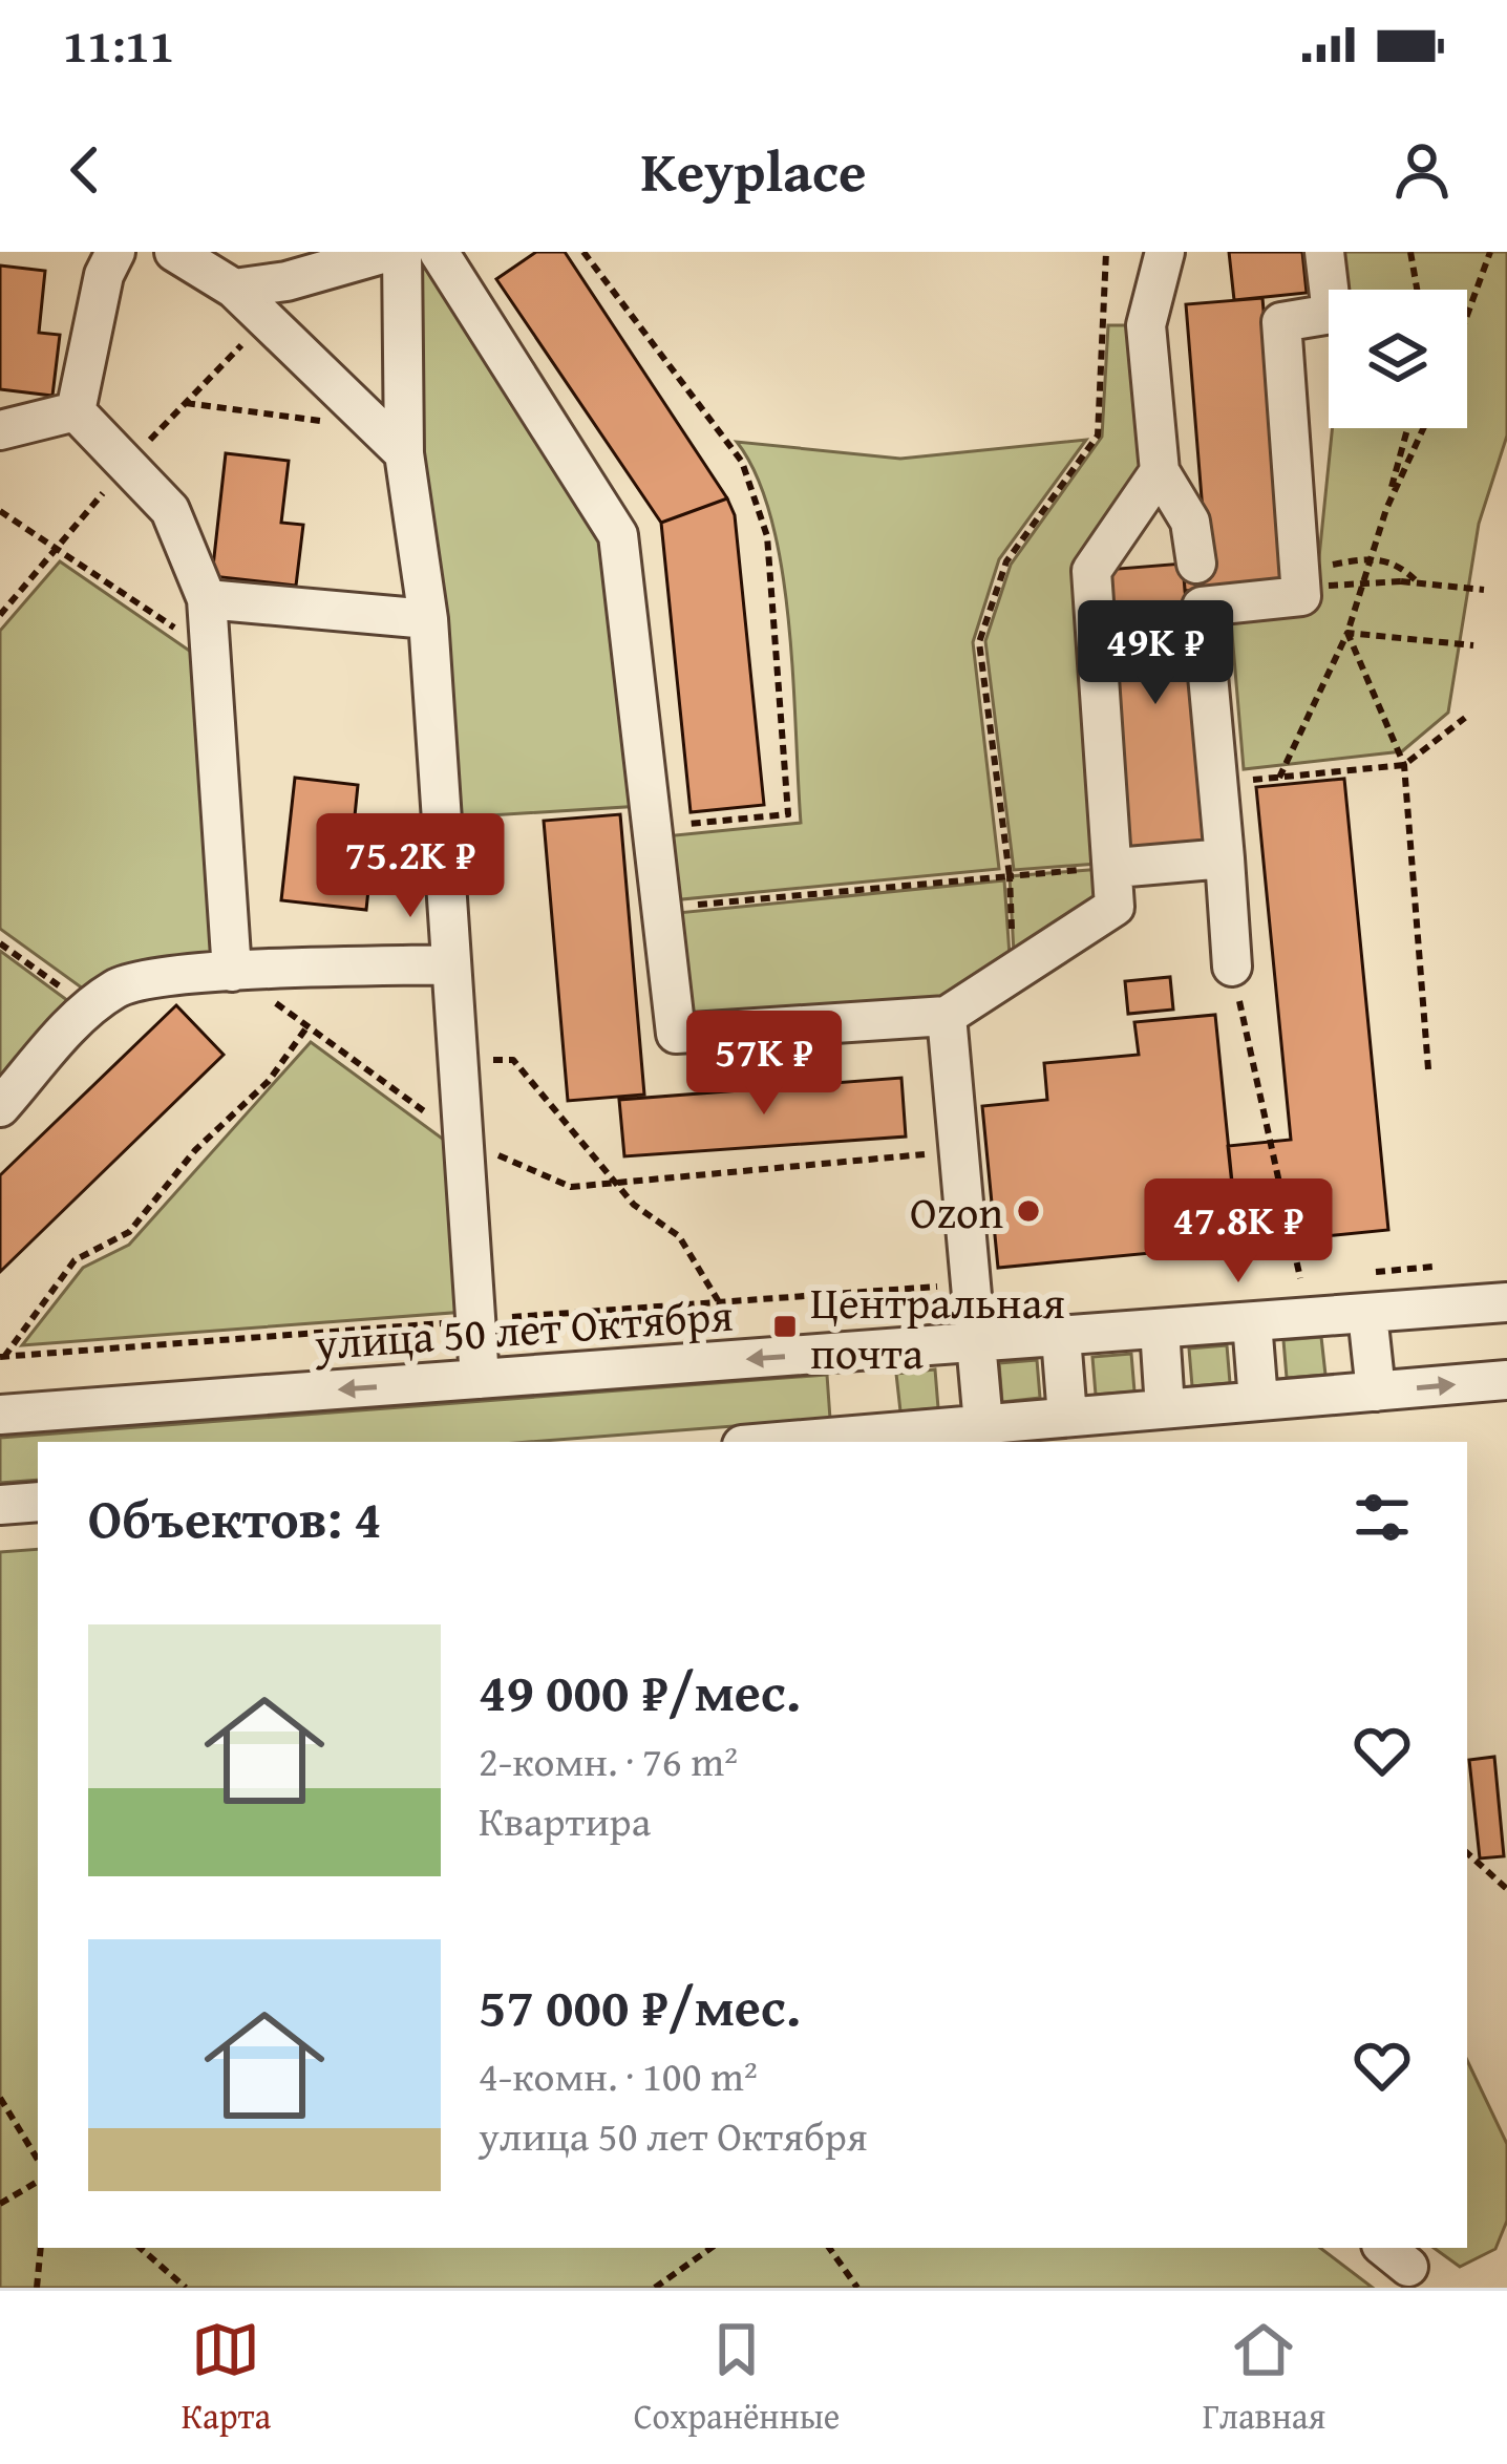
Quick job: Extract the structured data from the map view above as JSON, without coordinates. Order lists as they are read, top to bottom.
{
  "streets": {
    "street": ["улица 50 лет Октября"]
  },
  "one_way": ["улица 50 лет Октября"],
  "places": {
    "other": ["Ozon"],
    "transit": ["Центральная почта"]
  },
  "page": {
    "status": "11:11",
    "header": "Keyplace",
    "price": [
      "49K ₽",
      "75.2K ₽",
      "57K ₽",
      "47.8K ₽"
    ],
    "heading": "Объектов: 4",
    "list": [
      {
        "name": "49 000 ₽/мес.",
        "note": "2-комн. · 76 m² · Квартира"
      },
      {
        "name": "57 000 ₽/мес.",
        "note": "4-комн. · 100 m² · улица 50 лет Октября"
      }
    ],
    "tabs": ["Карта", "Сохранённые", "Главная"]
  }
}
